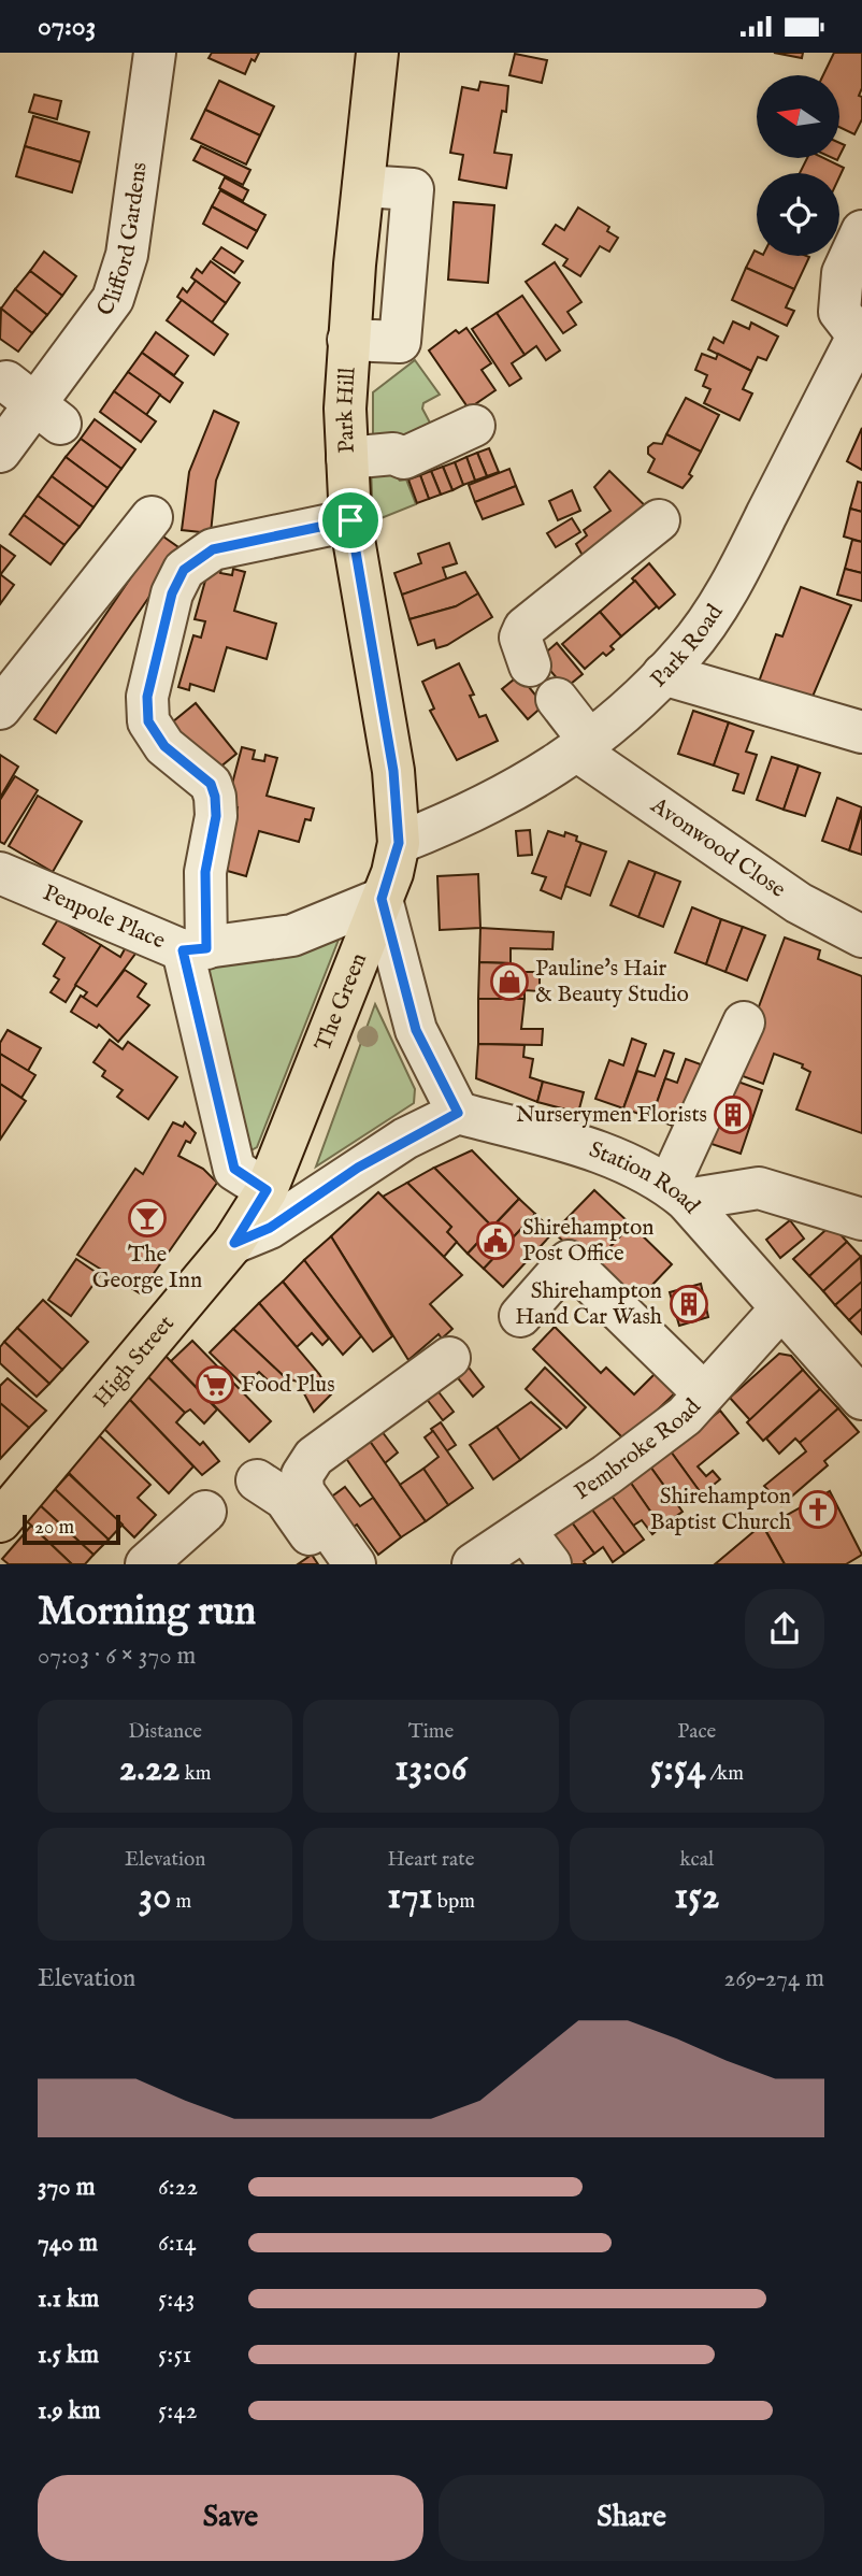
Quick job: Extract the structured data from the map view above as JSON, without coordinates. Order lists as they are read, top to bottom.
{
  "streets": {
    "main road": ["Park Hill", "The Green", "High Street"],
    "street": [
      "Clifford Gardens",
      "Park Road",
      "Avonwood Close",
      "Penpole Place",
      "Station Road",
      "Pembroke Road"
    ]
  },
  "crossings": [
    ["Park Hill", "Park Road"],
    ["Park Hill", "The Green"],
    ["Park Road", "Avonwood Close"],
    ["The Green", "Station Road"],
    ["The Green", "High Street"],
    ["Station Road", "High Street"],
    ["Station Road", "Pembroke Road"]
  ],
  "places": {
    "shop": ["Pauline's Hair & Beauty Studio"],
    "building": ["Nurserymen Florists", "Shirehampton Hand Car Wash"],
    "bar": ["The George Inn"],
    "public building": ["Shirehampton Post Office"],
    "supermarket": ["Food Plus"],
    "church": ["Shirehampton Baptist Church"]
  },
  "scale_bar": "20 m",
  "north": "left",
  "page": {
    "status": "07:03",
    "scale": "20 m",
    "heading": ["Morning run", "07:03 · 6 × 370 m"],
    "stats": [
      ["Distance", "2.22 km"],
      ["Time", "13:06"],
      ["Pace", "5:54 /km"],
      ["Elevation", "30 m"],
      ["Heart rate", "171 bpm"],
      ["kcal", "152"]
    ],
    "chart": ["Elevation", "269–274 m"],
    "list": [
      {
        "name": "370 m",
        "note": "6:22"
      },
      {
        "name": "740 m",
        "note": "6:14"
      },
      {
        "name": "1.1 km",
        "note": "5:43"
      },
      {
        "name": "1.5 km",
        "note": "5:51"
      },
      {
        "name": "1.9 km",
        "note": "5:42"
      }
    ],
    "buttons": ["Save", "Share"]
  }
}
